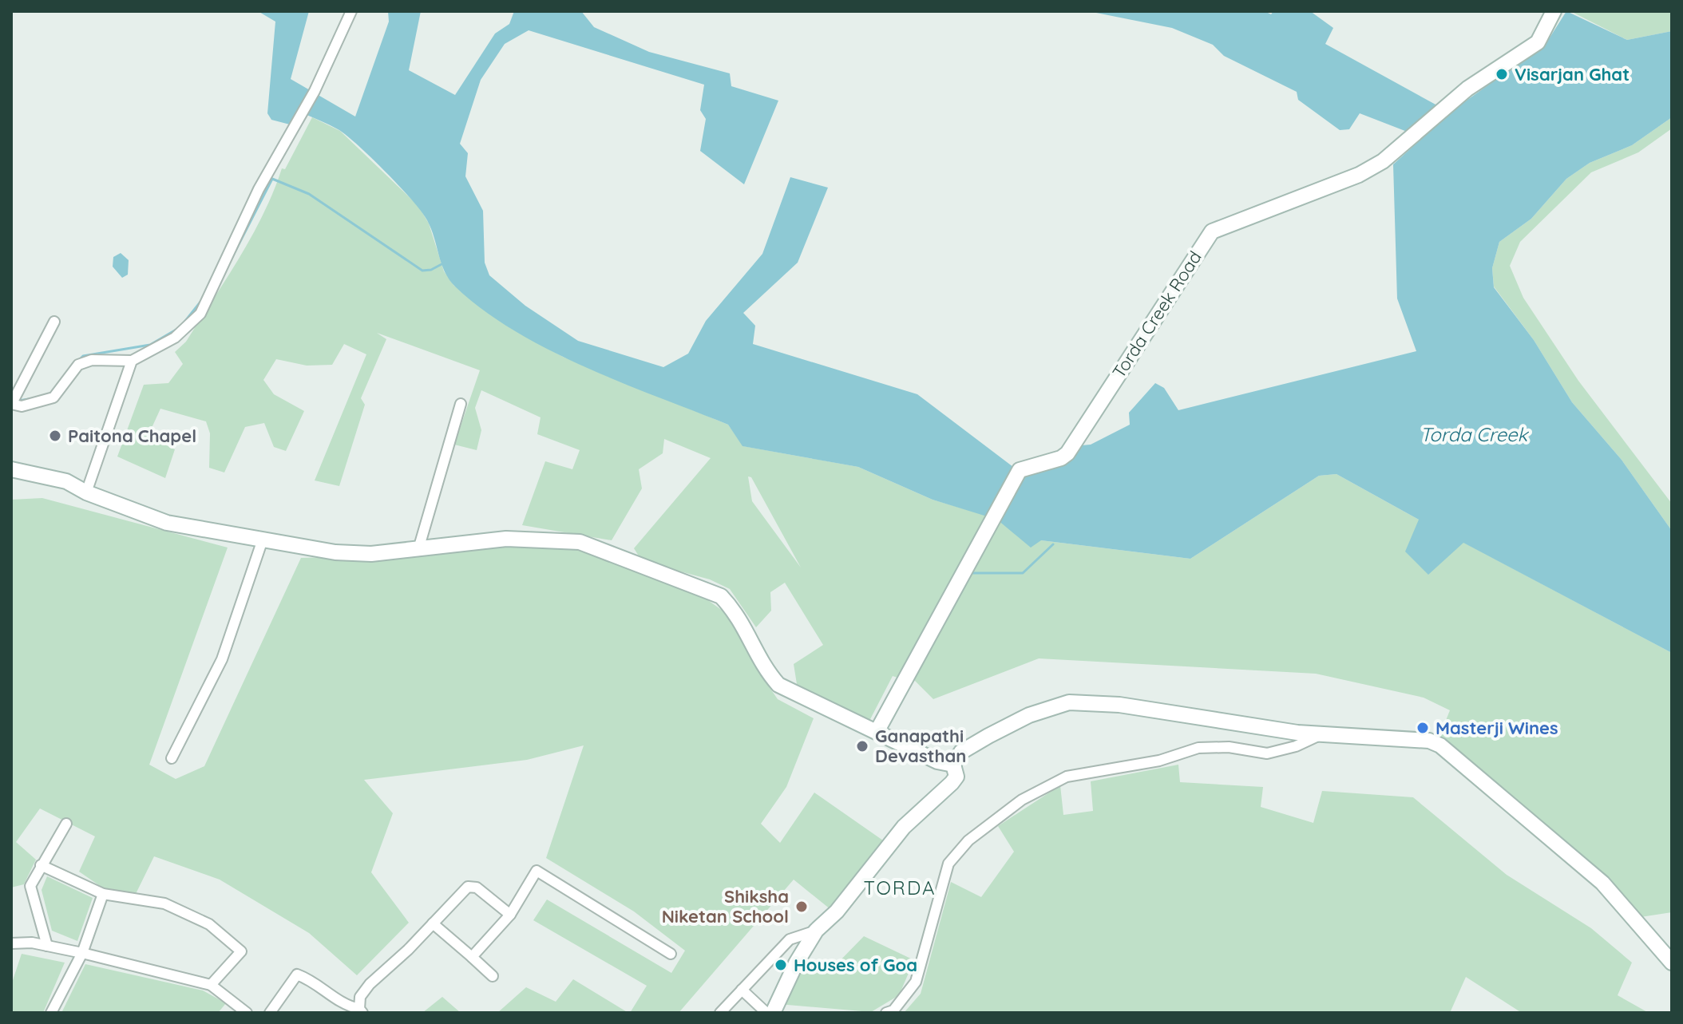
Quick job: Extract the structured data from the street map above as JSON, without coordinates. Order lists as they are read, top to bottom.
{
  "streets": {
    "street": ["Torda Creek Road"]
  },
  "districts": ["TORDA"],
  "water": ["Torda Creek"],
  "places": [
    "Visarjan Ghat",
    "Paitona Chapel",
    "Masterji Wines",
    "Ganapathi Devasthan",
    "Shiksha Niketan School",
    "Houses of Goa"
  ]
}
